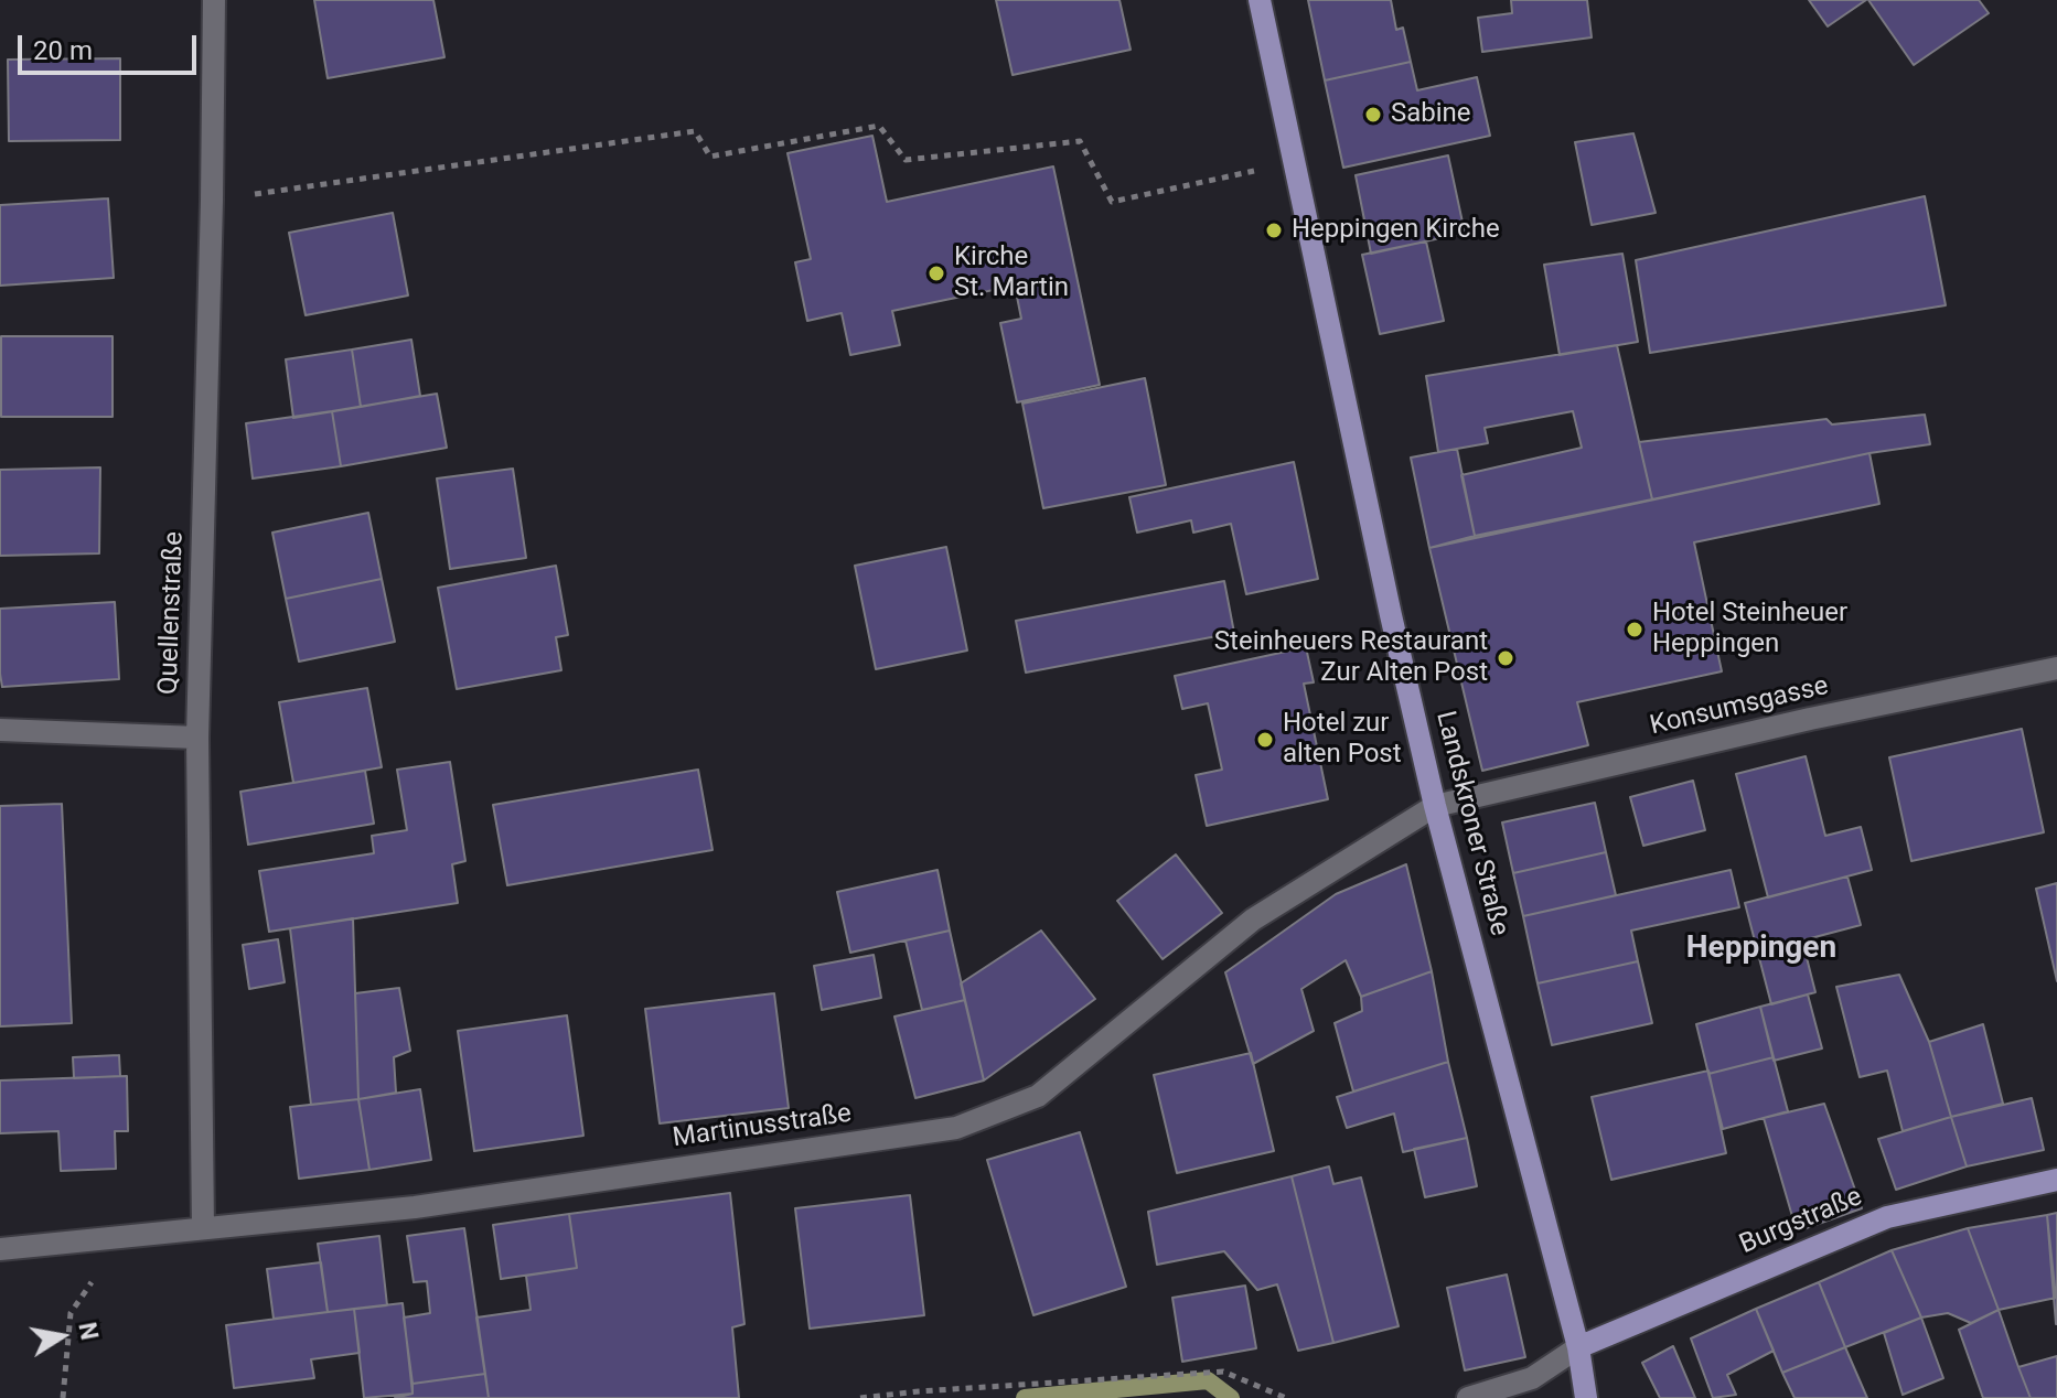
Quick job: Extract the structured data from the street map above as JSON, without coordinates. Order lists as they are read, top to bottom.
{
  "streets": {
    "main road": ["Landskroner Straße", "Burgstraße"],
    "street": ["Quellenstraße", "Konsumsgasse", "Martinusstraße"]
  },
  "crossings": [
    ["Quellenstraße", "Martinusstraße"],
    ["Konsumsgasse", "Landskroner Straße"],
    ["Konsumsgasse", "Martinusstraße"],
    ["Landskroner Straße", "Martinusstraße"],
    ["Landskroner Straße", "Burgstraße"]
  ],
  "districts": ["Heppingen"],
  "places": [
    "Sabine",
    "Heppingen Kirche",
    "Kirche St. Martin",
    "Hotel Steinheuer Heppingen",
    "Steinheuers Restaurant Zur Alten Post",
    "Hotel zur alten Post"
  ],
  "scale_bar": "20 m",
  "north": "right"
}
